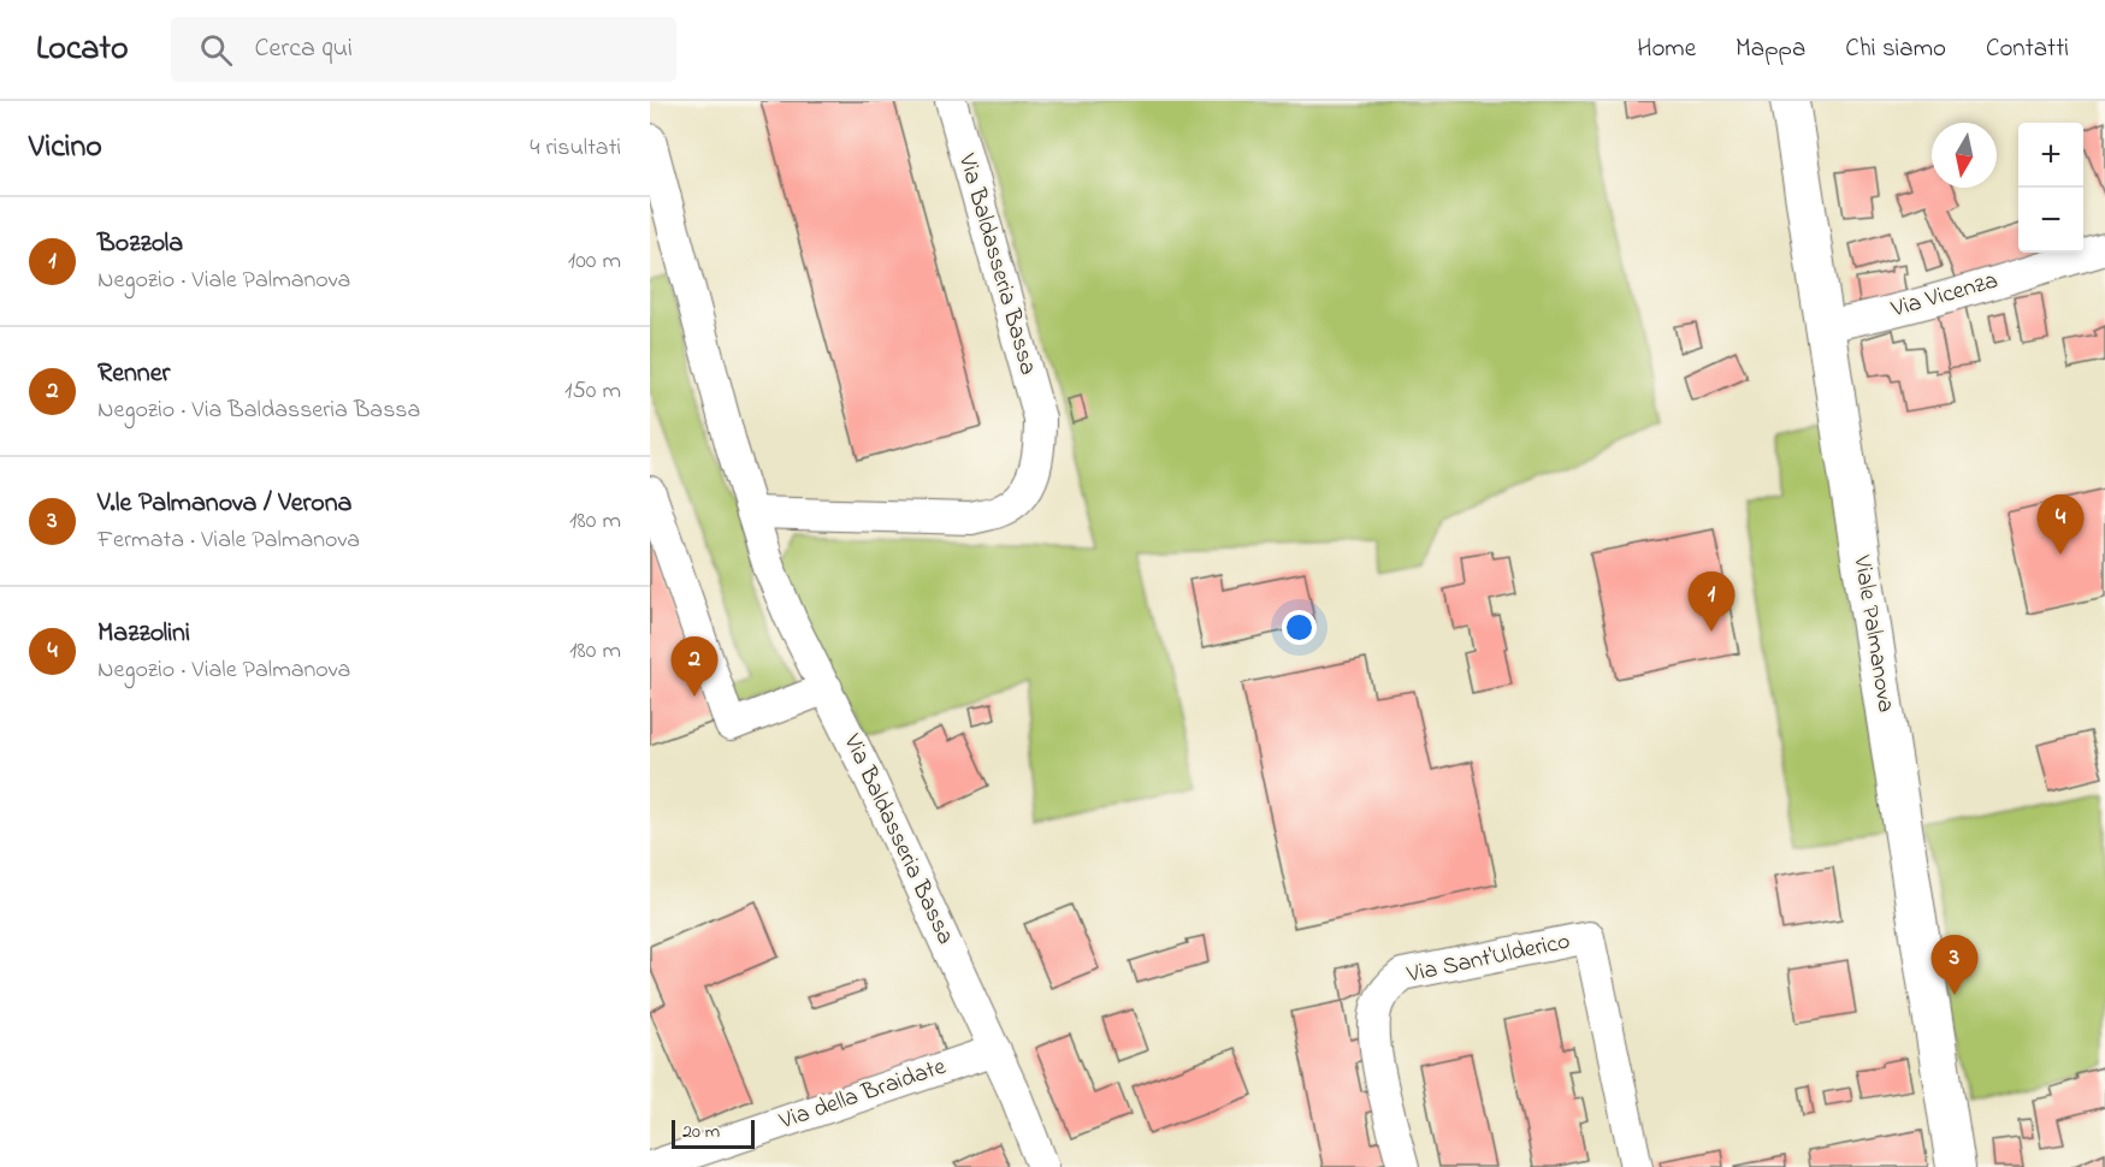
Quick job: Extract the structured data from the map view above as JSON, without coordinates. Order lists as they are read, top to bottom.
{
  "streets": {
    "main road": ["Viale Palmanova"],
    "street": [
      "Via Baldasseria Bassa",
      "Via Vicenza",
      "Via Sant'Ulderico",
      "Via della Braidate"
    ]
  },
  "crossings": [
    ["Via Baldasseria Bassa", "Via della Braidate"],
    ["Via Vicenza", "Viale Palmanova"]
  ],
  "scale_bar": "20 m",
  "north": "bottom",
  "page": {
    "header": "Locato",
    "search": "Cerca qui",
    "nav": [
      "Home",
      "Mappa",
      "Chi siamo",
      "Contatti"
    ],
    "heading": ["Vicino", "4 risultati"],
    "map_buttons": ["+", "−"],
    "list": [
      {
        "mark": "1",
        "name": "Bozzola",
        "note": "Negozio · Viale Palmanova",
        "value": "100 m"
      },
      {
        "mark": "2",
        "name": "Renner",
        "note": "Negozio · Via Baldasseria Bassa",
        "value": "150 m"
      },
      {
        "mark": "3",
        "name": "V.le Palmanova / Verona",
        "note": "Fermata · Viale Palmanova",
        "value": "180 m"
      },
      {
        "mark": "4",
        "name": "Mazzolini",
        "note": "Negozio · Viale Palmanova",
        "value": "180 m"
      }
    ],
    "pins": [
      "4",
      "1",
      "2",
      "3"
    ],
    "scale": "20 m"
  }
}
